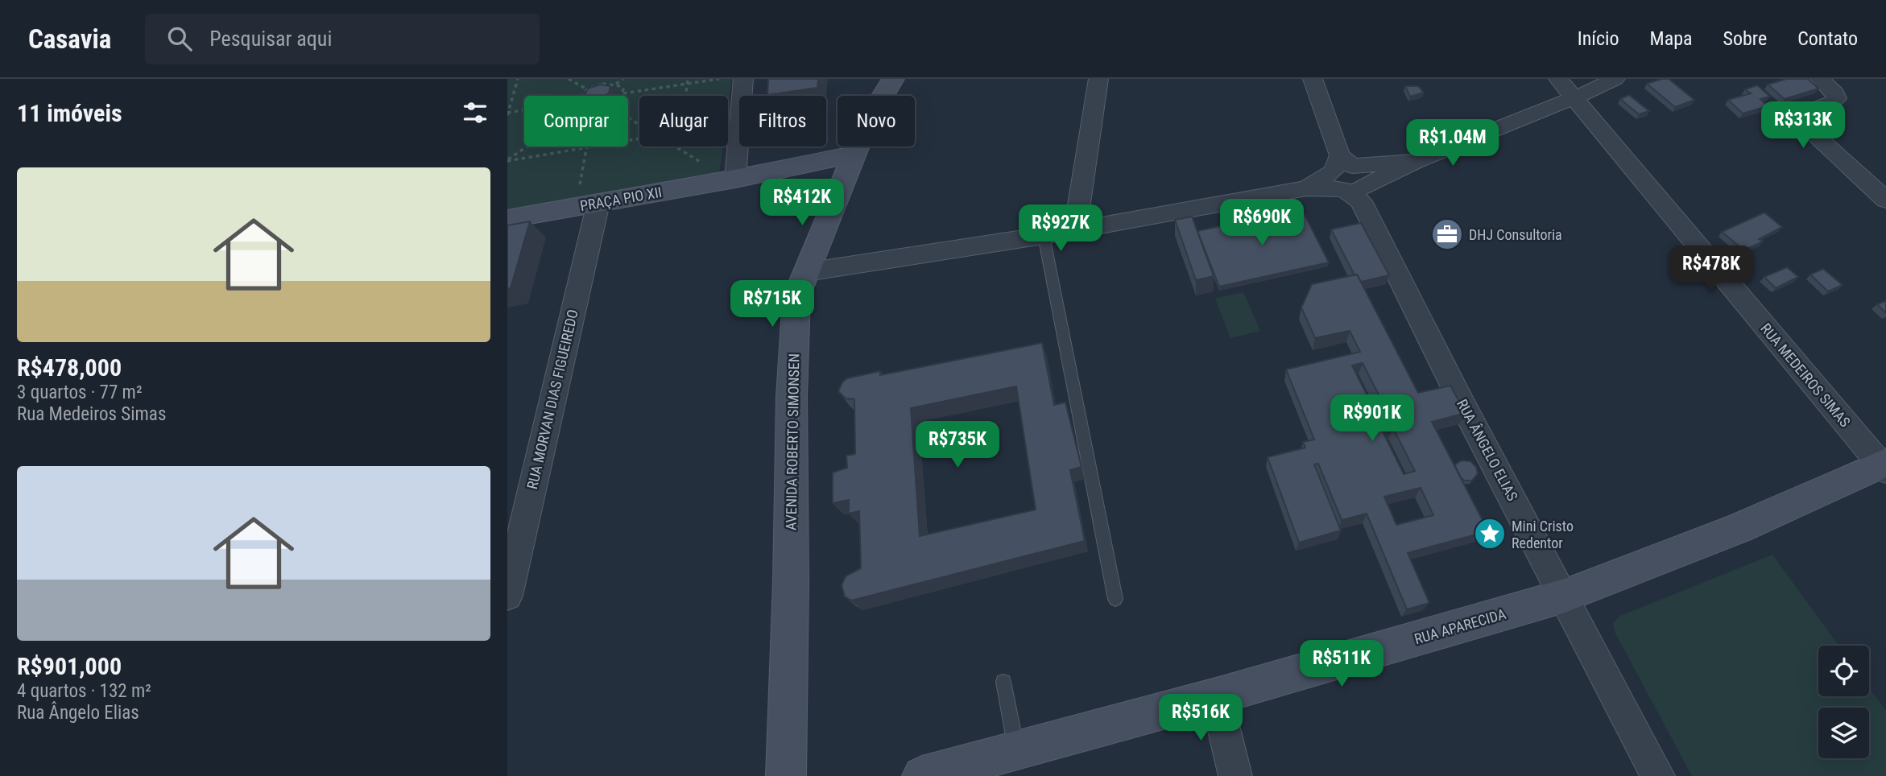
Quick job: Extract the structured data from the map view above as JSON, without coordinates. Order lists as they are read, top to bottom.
{
  "streets": {
    "street": [
      "PRAÇA PIO XII",
      "RUA MEDEIROS SIMAS",
      "RUA MORVAN DIAS FIGUEIREDO",
      "AVENIDA ROBERTO SIMONSEN",
      "RUA ÂNGELO ELIAS",
      "RUA APARECIDA"
    ]
  },
  "crossings": [
    ["PRAÇA PIO XII", "RUA MORVAN DIAS FIGUEIREDO"],
    ["PRAÇA PIO XII", "AVENIDA ROBERTO SIMONSEN"],
    ["RUA MEDEIROS SIMAS", "RUA APARECIDA"],
    ["RUA ÂNGELO ELIAS", "RUA APARECIDA"]
  ],
  "places": {
    "office": ["DHJ Consultoria"],
    "place": ["Mini Cristo Redentor"]
  },
  "page": {
    "header": "Casavia",
    "search": "Pesquisar aqui",
    "nav": [
      "Início",
      "Mapa",
      "Sobre",
      "Contato"
    ],
    "heading": "11 imóveis",
    "chip": [
      "Comprar",
      "Alugar",
      "Filtros",
      "Novo"
    ],
    "price": [
      "R$313K",
      "R$1.04M",
      "R$412K",
      "R$690K",
      "R$927K",
      "R$478K",
      "R$715K",
      "R$901K",
      "R$735K",
      "R$511K",
      "R$516K"
    ],
    "list": [
      {
        "name": "R$478,000",
        "note": "3 quartos · 77 m² · Rua Medeiros Simas"
      },
      {
        "name": "R$901,000",
        "note": "4 quartos · 132 m² · Rua Ângelo Elias"
      }
    ]
  }
}
